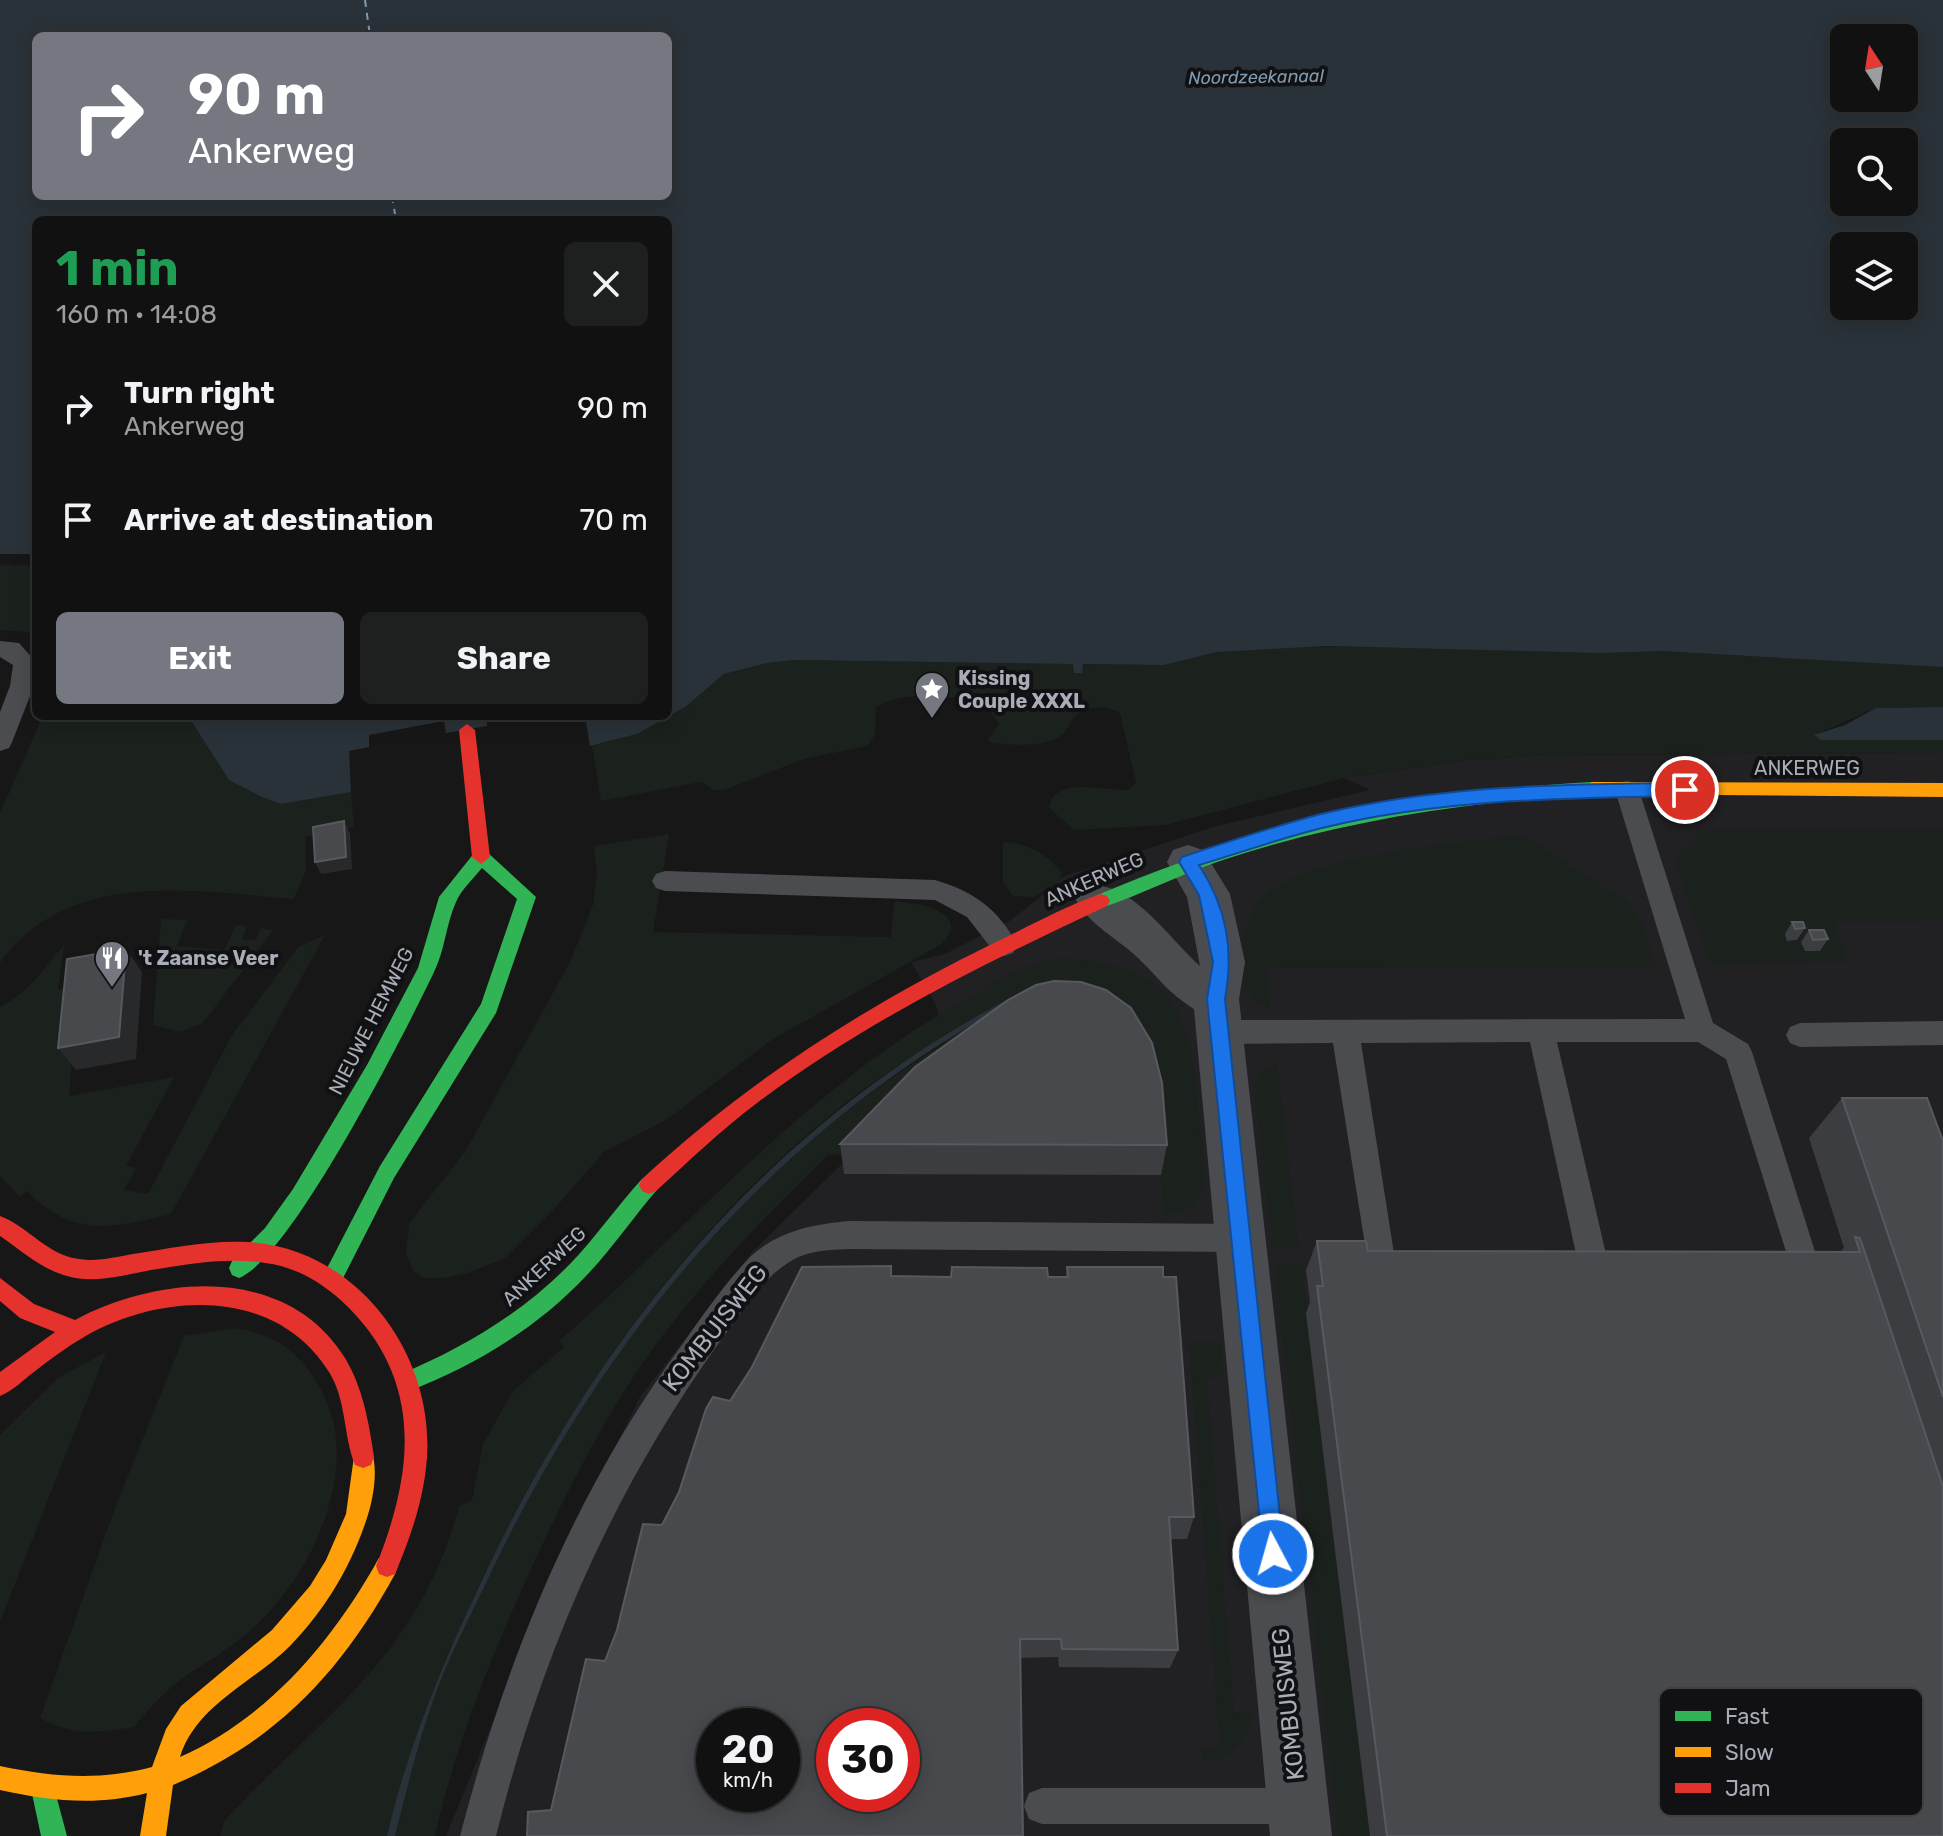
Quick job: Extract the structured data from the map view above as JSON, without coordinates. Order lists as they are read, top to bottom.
{
  "streets": {
    "main road": ["ANKERWEG", "NIEUWE HEMWEG"],
    "street": ["KOMBUISWEG"]
  },
  "crossings": [
    ["ANKERWEG", "KOMBUISWEG"]
  ],
  "water": ["Noordzeekanaal"],
  "places": {
    "place": ["Kissing Couple XXXL"],
    "restaurant": ["'t Zaanse Veer"]
  },
  "legend": ["Fast", "Slow", "Jam"],
  "north": "top",
  "page": {
    "turn": ["90 m", "Ankerweg"],
    "heading": ["1 min", "160 m · 14:08"],
    "list": [
      {
        "name": "Turn right",
        "note": "Ankerweg",
        "value": "90 m"
      },
      {
        "name": "Arrive at destination",
        "value": "70 m"
      }
    ],
    "buttons": ["Exit", "Share"],
    "speed": "20 km/h",
    "limit": "30"
  }
}
